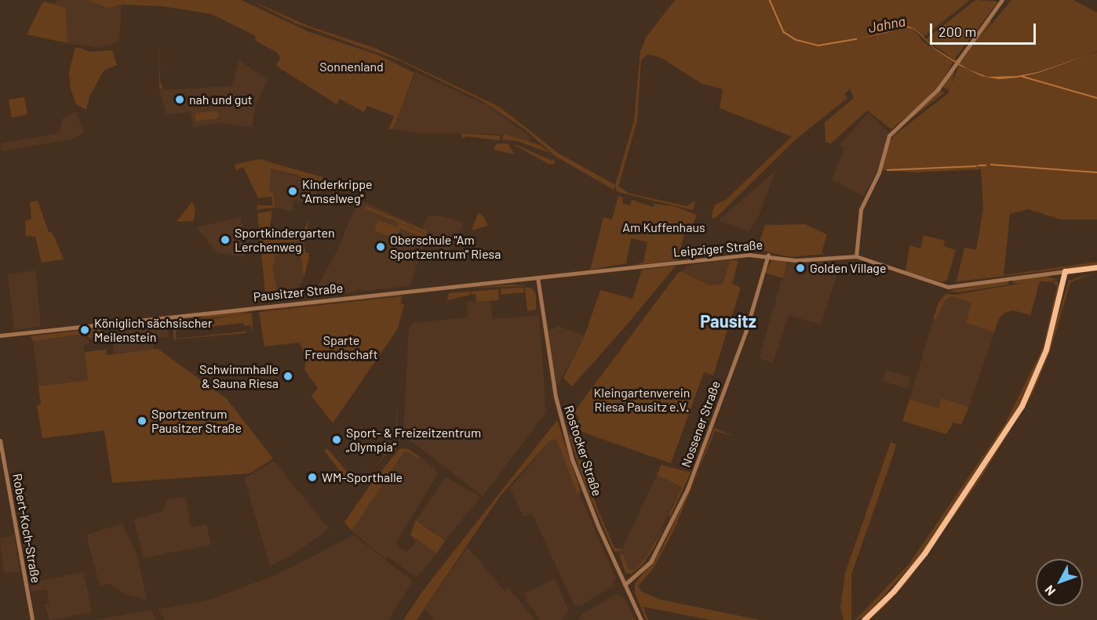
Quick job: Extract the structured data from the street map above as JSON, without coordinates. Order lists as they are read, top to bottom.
{
  "streets": {
    "street": [
      "Leipziger Straße",
      "Pausitzer Straße",
      "Nossener Straße",
      "Rostocker Straße",
      "Robert-Koch-Straße"
    ]
  },
  "crossings": [
    ["Leipziger Straße", "Pausitzer Straße"],
    ["Leipziger Straße", "Nossener Straße"],
    ["Pausitzer Straße", "Rostocker Straße"],
    ["Nossener Straße", "Rostocker Straße"]
  ],
  "districts": ["Pausitz"],
  "water": ["Jahna"],
  "parks": [
    "Sonnenland",
    "Am Kuffenhaus",
    "Sparte Freundschaft",
    "Kleingartenverein Riesa Pausitz e.V."
  ],
  "places": [
    "nah und gut",
    "Kinderkrippe \"Amselweg\"",
    "Sportkindergarten Lerchenweg",
    "Oberschule \"Am Sportzentrum\" Riesa",
    "Golden Village",
    "Königlich sächsischer Meilenstein",
    "Schwimmhalle & Sauna Riesa",
    "Sportzentrum Pausitzer Straße",
    "Sport- & Freizeitzentrum „Olympia“",
    "WM-Sporthalle"
  ],
  "scale_bar": "200 m",
  "north": "bottom left"
}
